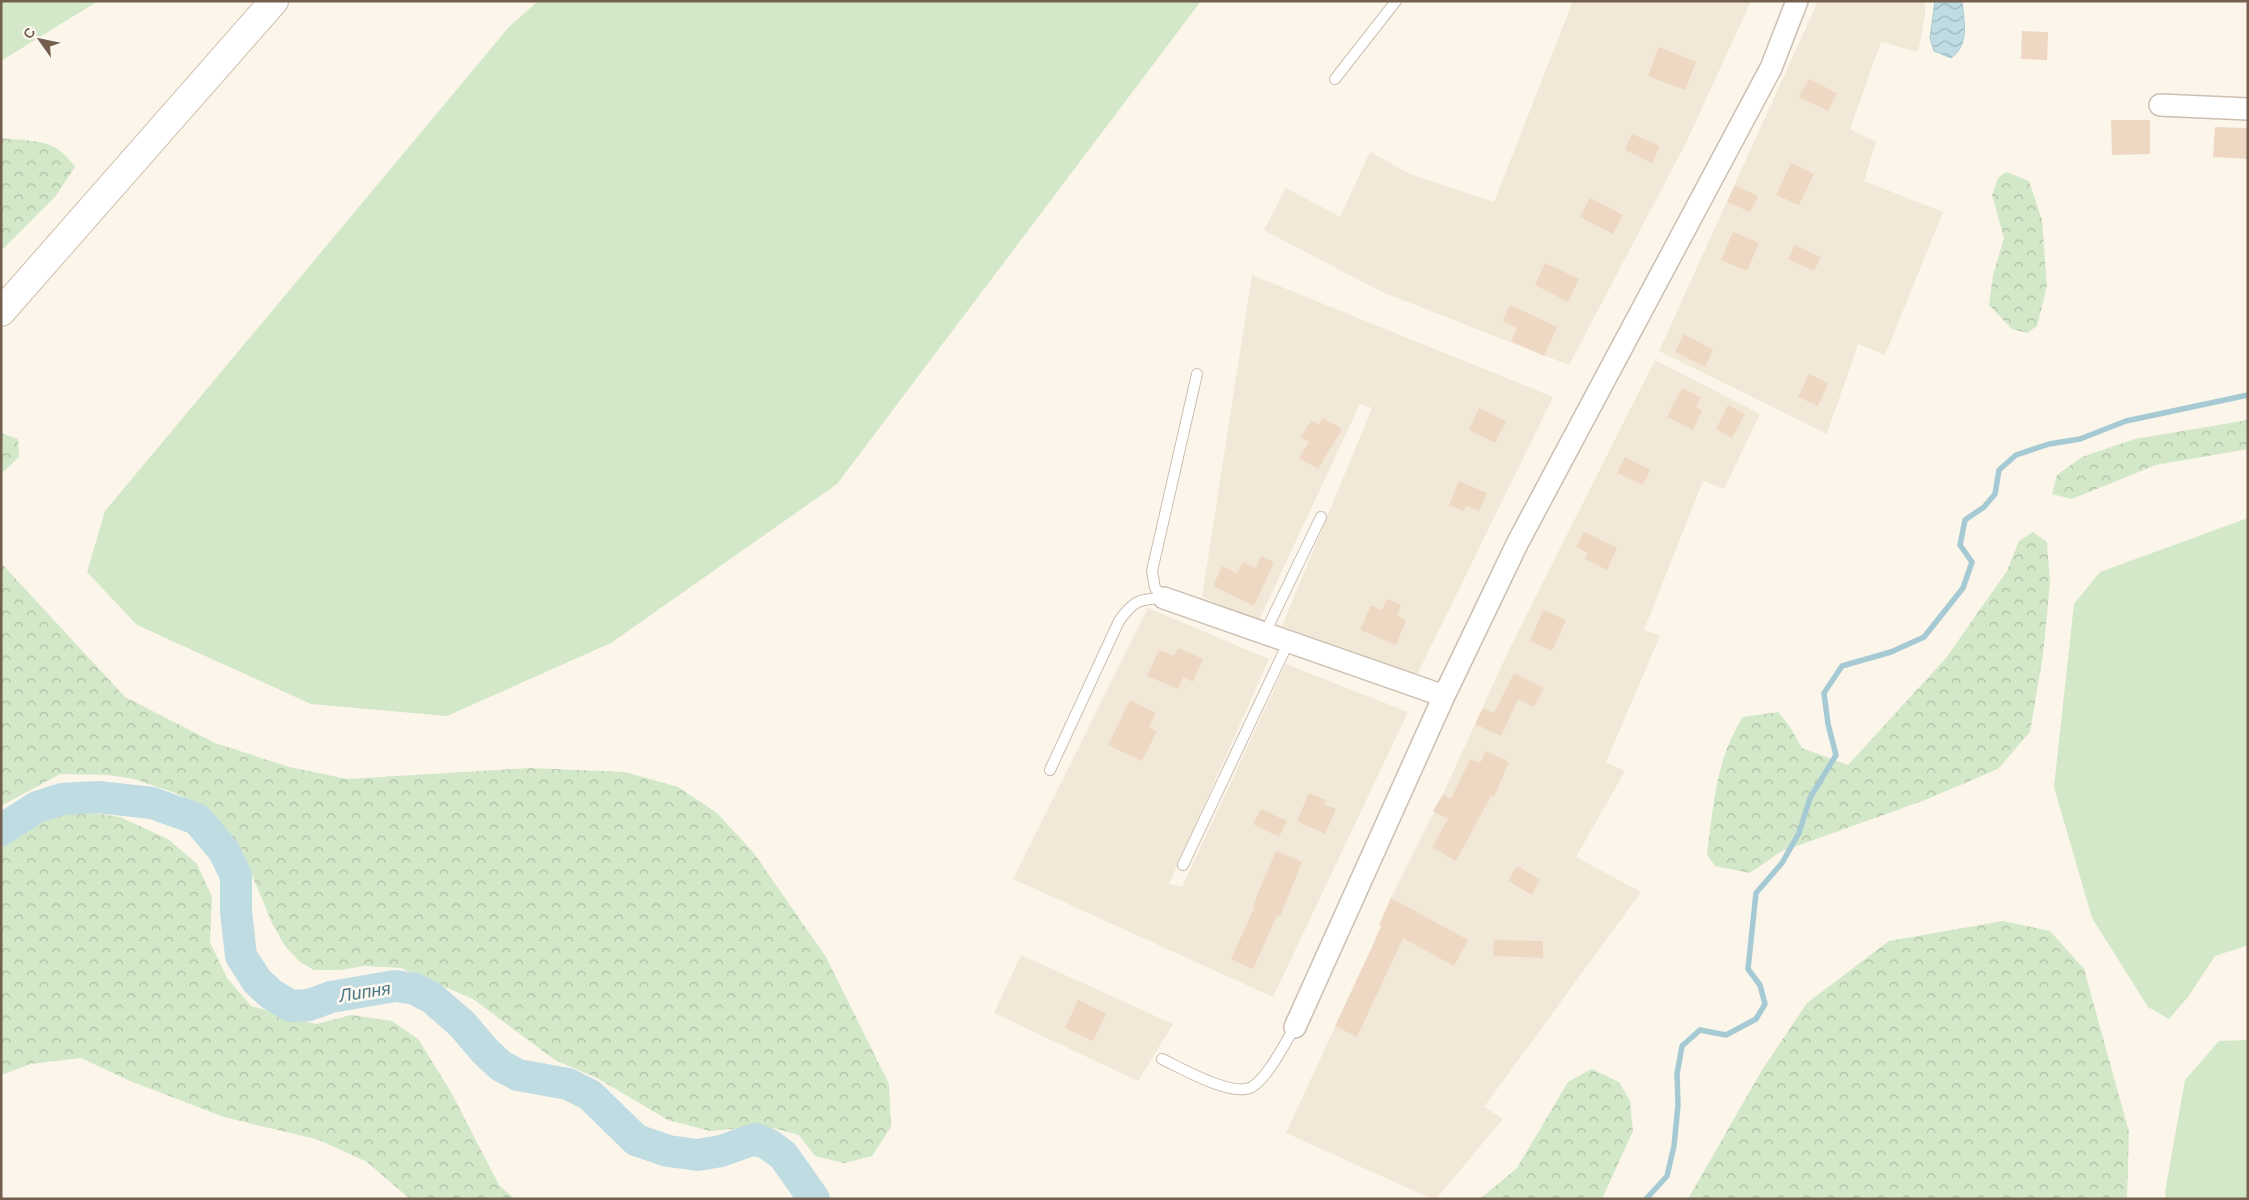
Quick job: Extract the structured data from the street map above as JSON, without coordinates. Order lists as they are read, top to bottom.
{
  "water": ["Липня"],
  "north": "top left"
}
